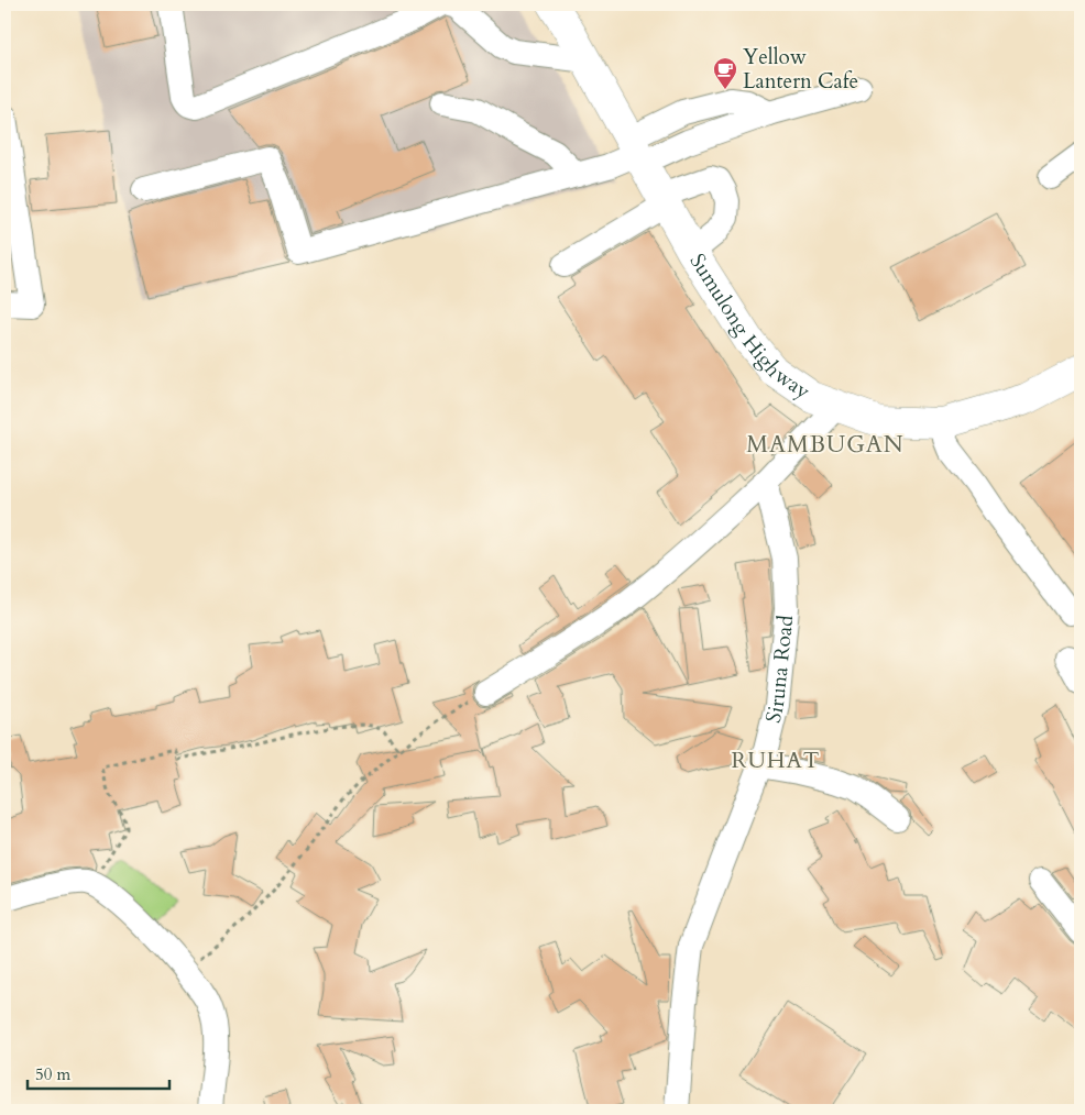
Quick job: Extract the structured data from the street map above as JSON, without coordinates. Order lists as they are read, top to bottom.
{
  "streets": {
    "main road": ["Sumulong Highway"],
    "street": ["Siruna Road"]
  },
  "districts": ["MAMBUGAN", "RUHAT"],
  "places": {
    "cafe": ["Yellow Lantern Cafe"]
  },
  "scale_bar": "50 m"
}
